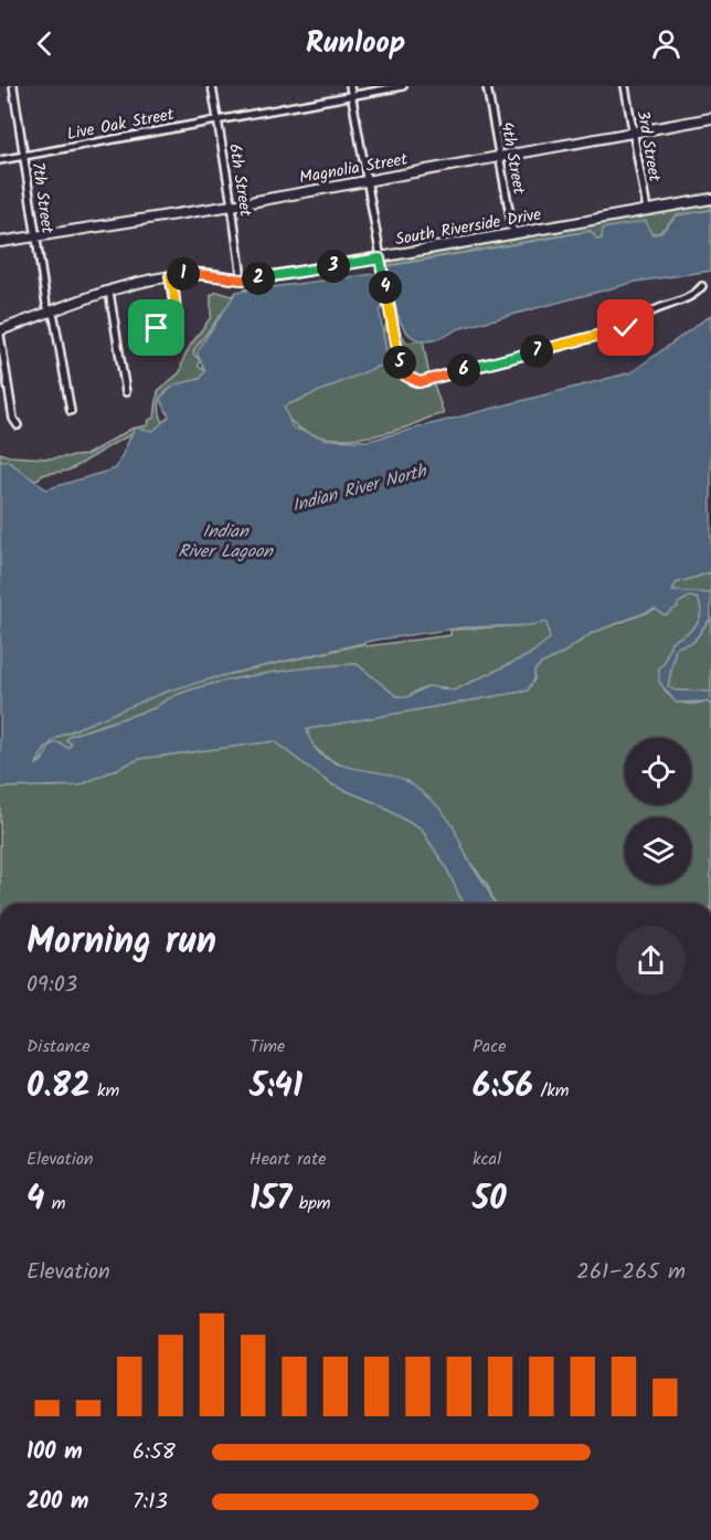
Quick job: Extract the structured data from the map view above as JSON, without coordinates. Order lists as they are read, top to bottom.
{
  "streets": {
    "street": [
      "Live Oak Street",
      "3rd Street",
      "4th Street",
      "Magnolia Street",
      "6th Street",
      "7th Street",
      "South Riverside Drive"
    ]
  },
  "crossings": [
    ["Live Oak Street", "6th Street"],
    ["Live Oak Street", "7th Street"],
    ["3rd Street", "Magnolia Street"],
    ["3rd Street", "South Riverside Drive"],
    ["4th Street", "Magnolia Street"],
    ["4th Street", "South Riverside Drive"],
    ["Magnolia Street", "6th Street"],
    ["Magnolia Street", "7th Street"],
    ["6th Street", "South Riverside Drive"],
    ["7th Street", "South Riverside Drive"]
  ],
  "water": ["Indian River North", "Indian River Lagoon"],
  "page": {
    "header": "Runloop",
    "pins": [
      "3",
      "1",
      "2",
      "4",
      "7",
      "5",
      "6"
    ],
    "heading": ["Morning run", "09:03"],
    "stats": [
      ["Distance", "0.82 km"],
      ["Time", "5:41"],
      ["Pace", "6:56 /km"],
      ["Elevation", "4 m"],
      ["Heart rate", "157 bpm"],
      ["kcal", "50"]
    ],
    "chart": ["Elevation", "261–265 m"],
    "list": [
      {
        "name": "100 m",
        "note": "6:58"
      },
      {
        "name": "200 m",
        "note": "7:13"
      }
    ]
  }
}
